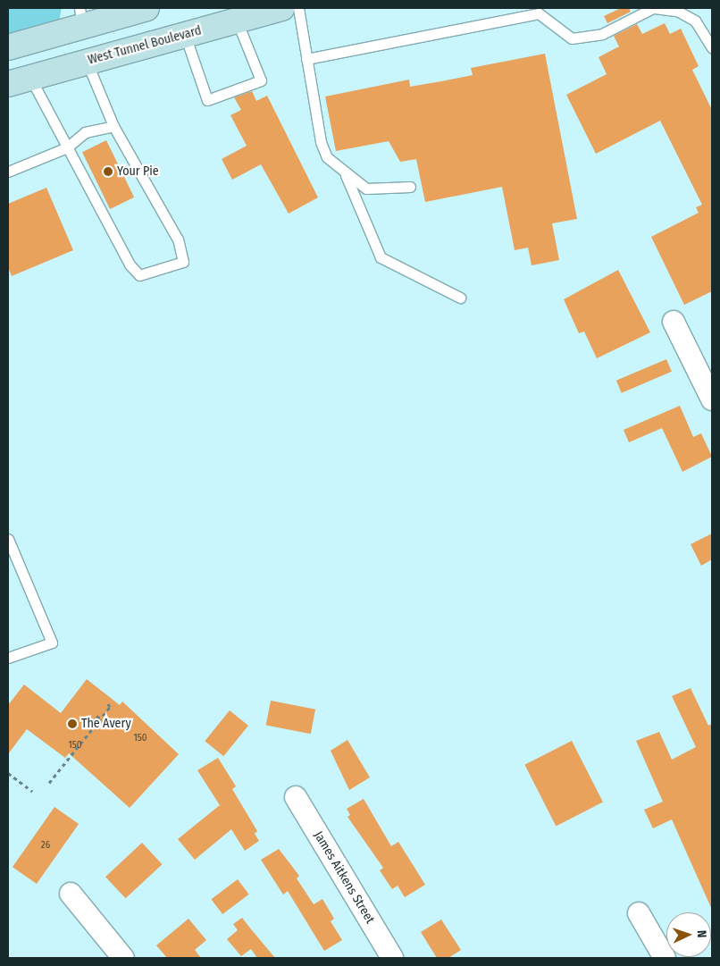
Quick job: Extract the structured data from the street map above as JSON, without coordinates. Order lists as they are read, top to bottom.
{
  "streets": {
    "main road": ["West Tunnel Boulevard"],
    "street": ["James Aitkens Street"]
  },
  "places": ["Your Pie", "The Avery"],
  "house_numbers": ["150", "150", "26"],
  "north": "right"
}
